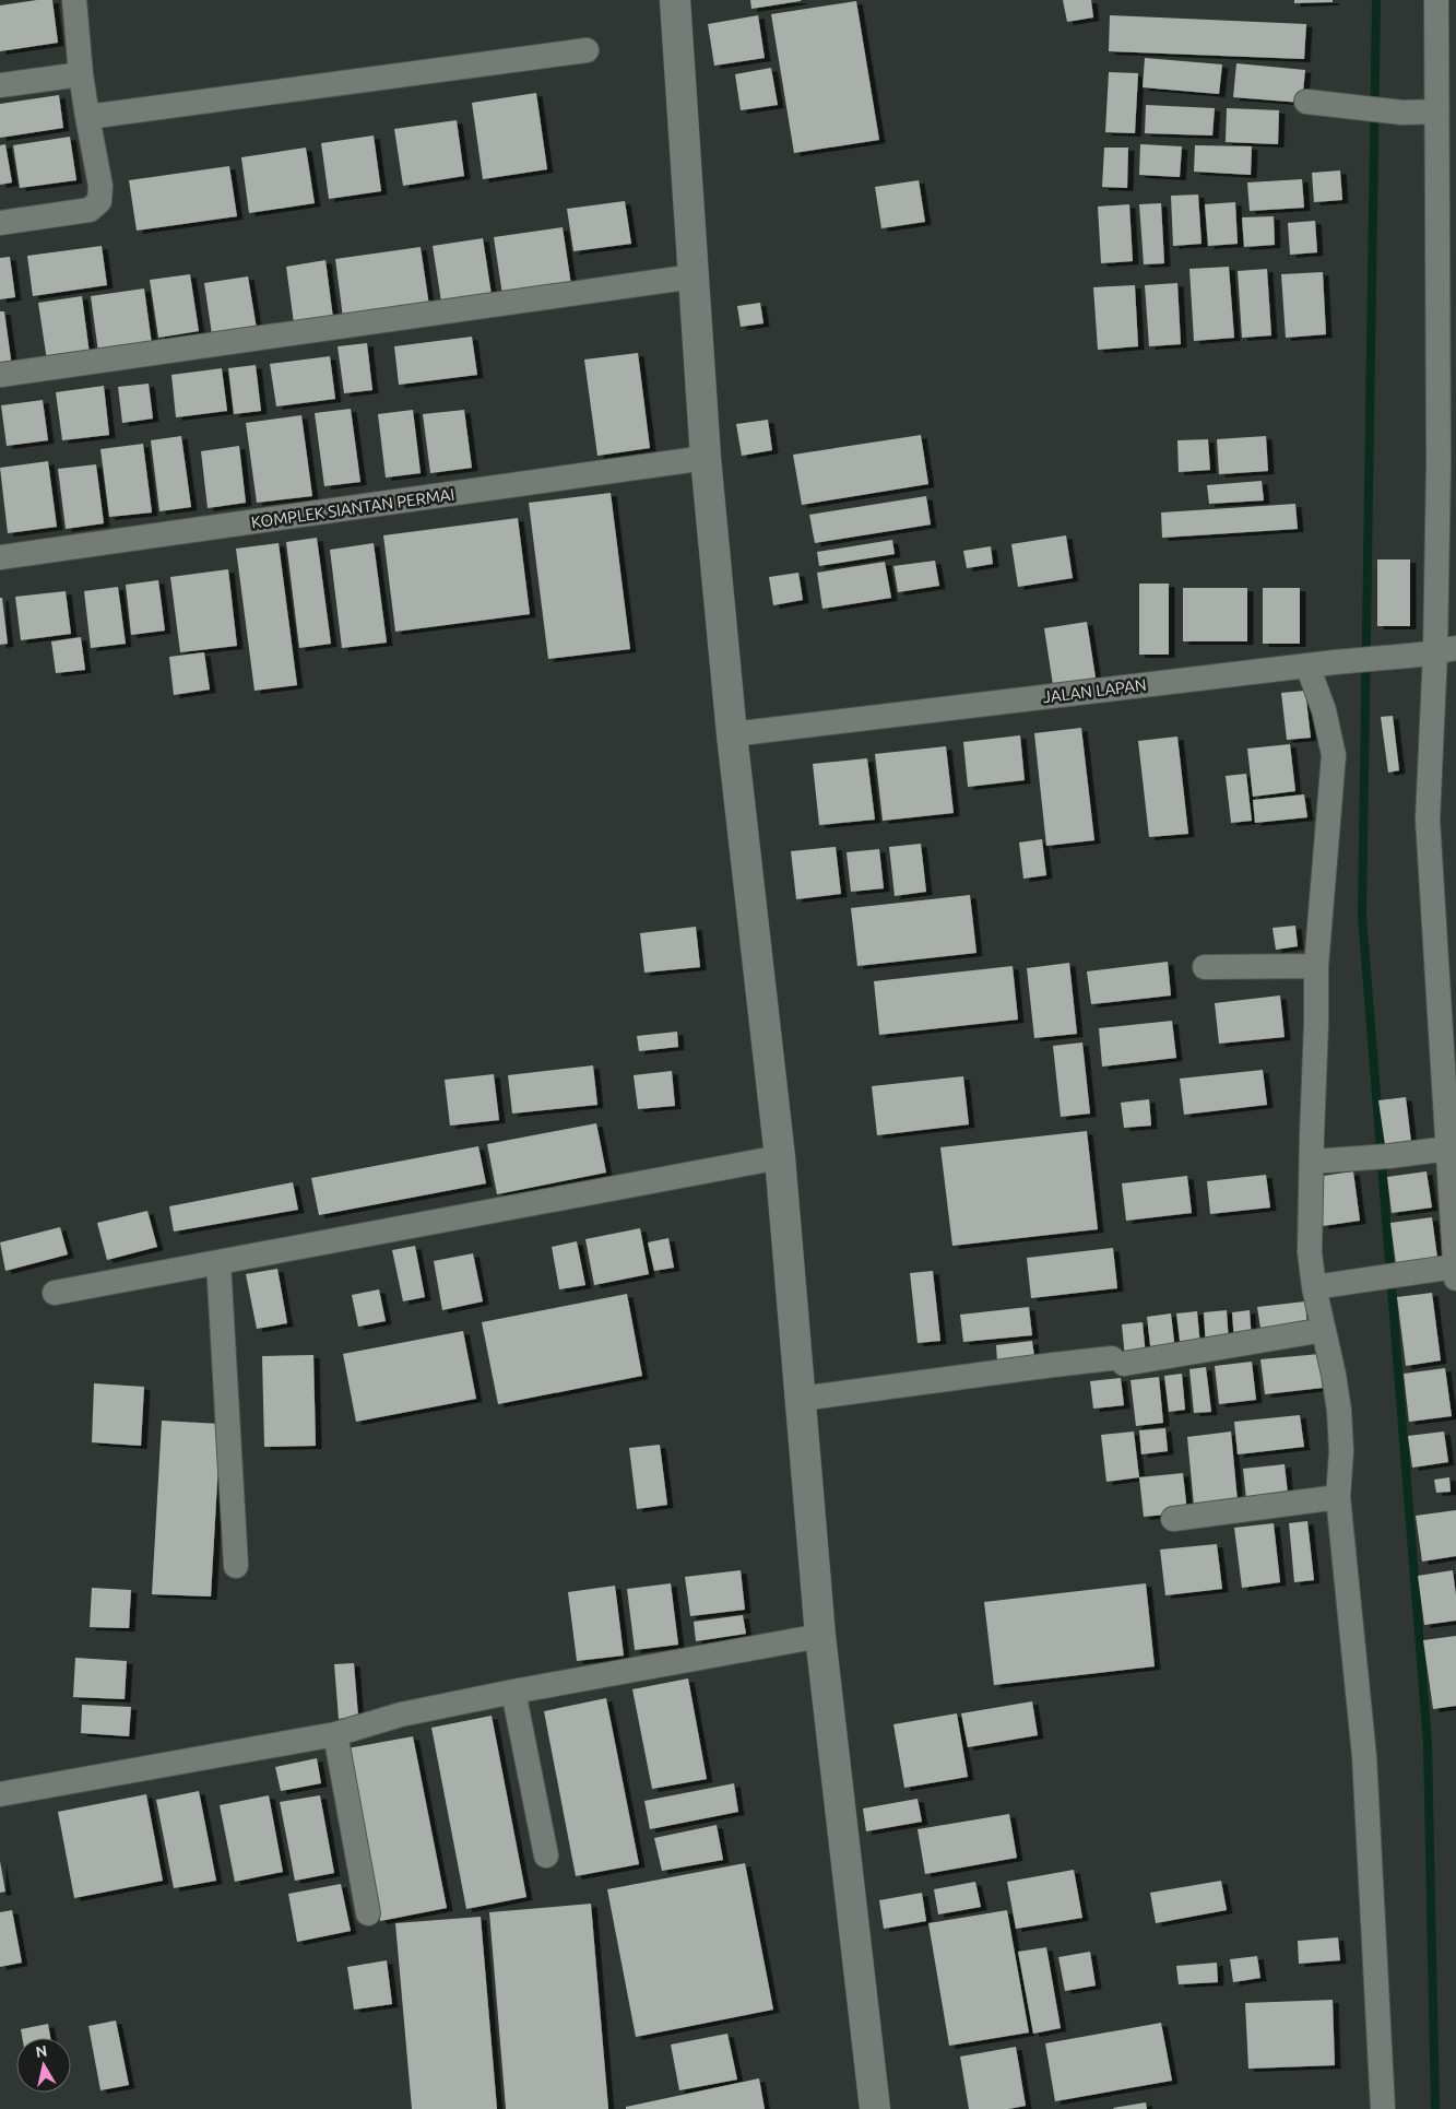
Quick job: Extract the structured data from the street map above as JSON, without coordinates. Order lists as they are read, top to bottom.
{
  "streets": {
    "street": ["KOMPLEK SIANTAN PERMAI", "JALAN LAPAN"]
  },
  "north": "top"
}
